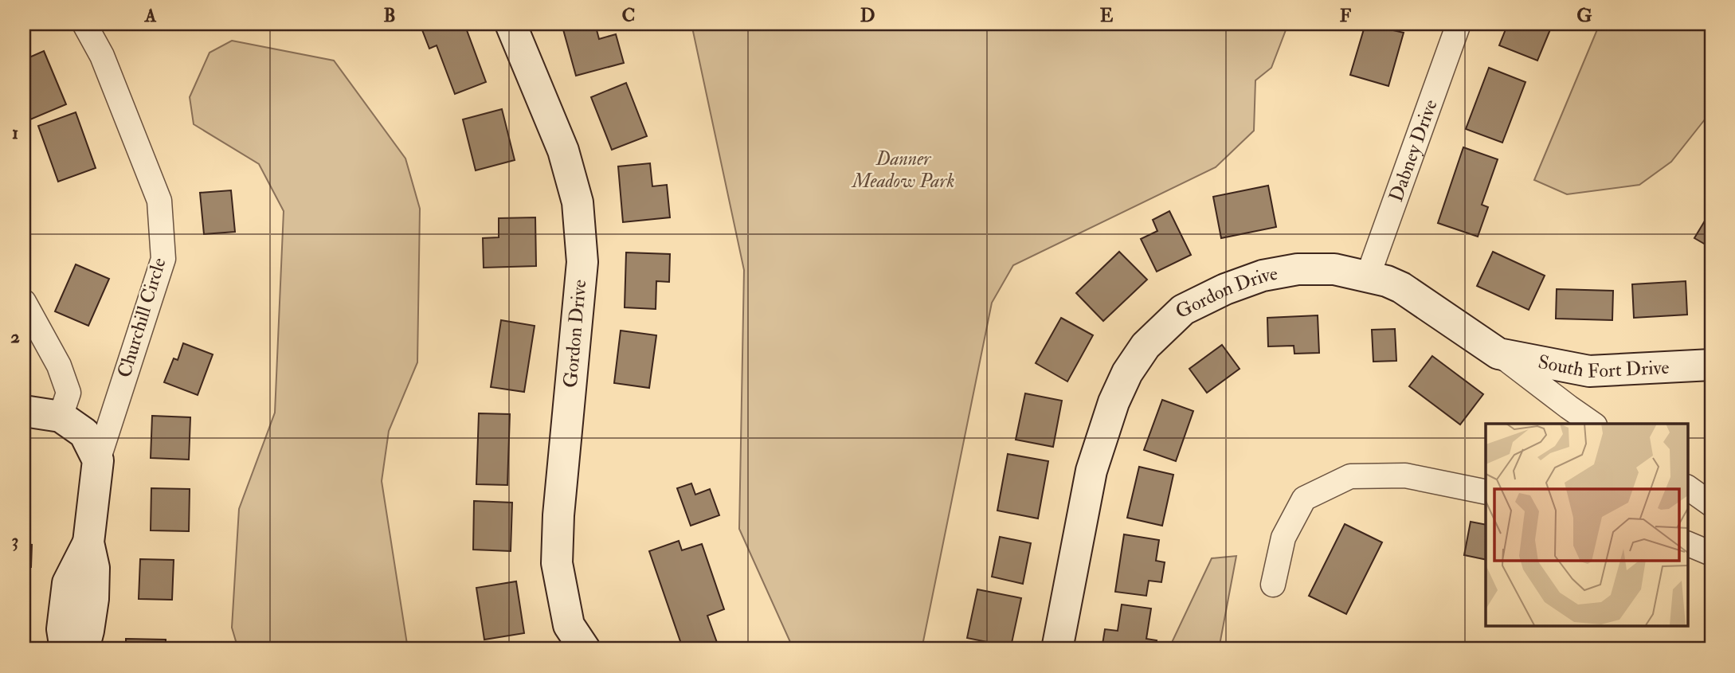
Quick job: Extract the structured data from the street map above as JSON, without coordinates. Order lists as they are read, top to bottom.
{
  "streets": {
    "street": [
      "Dabney Drive",
      "Gordon Drive",
      "Churchill Circle",
      "South Fort Drive"
    ]
  },
  "crossings": [
    ["Dabney Drive", "Gordon Drive"],
    ["Gordon Drive", "South Fort Drive"]
  ],
  "parks": ["Danner Meadow Park"],
  "grid": {
    "columns": [
      "A",
      "B",
      "C",
      "D",
      "E",
      "F",
      "G"
    ],
    "rows": ["1", "2", "3"]
  }
}
